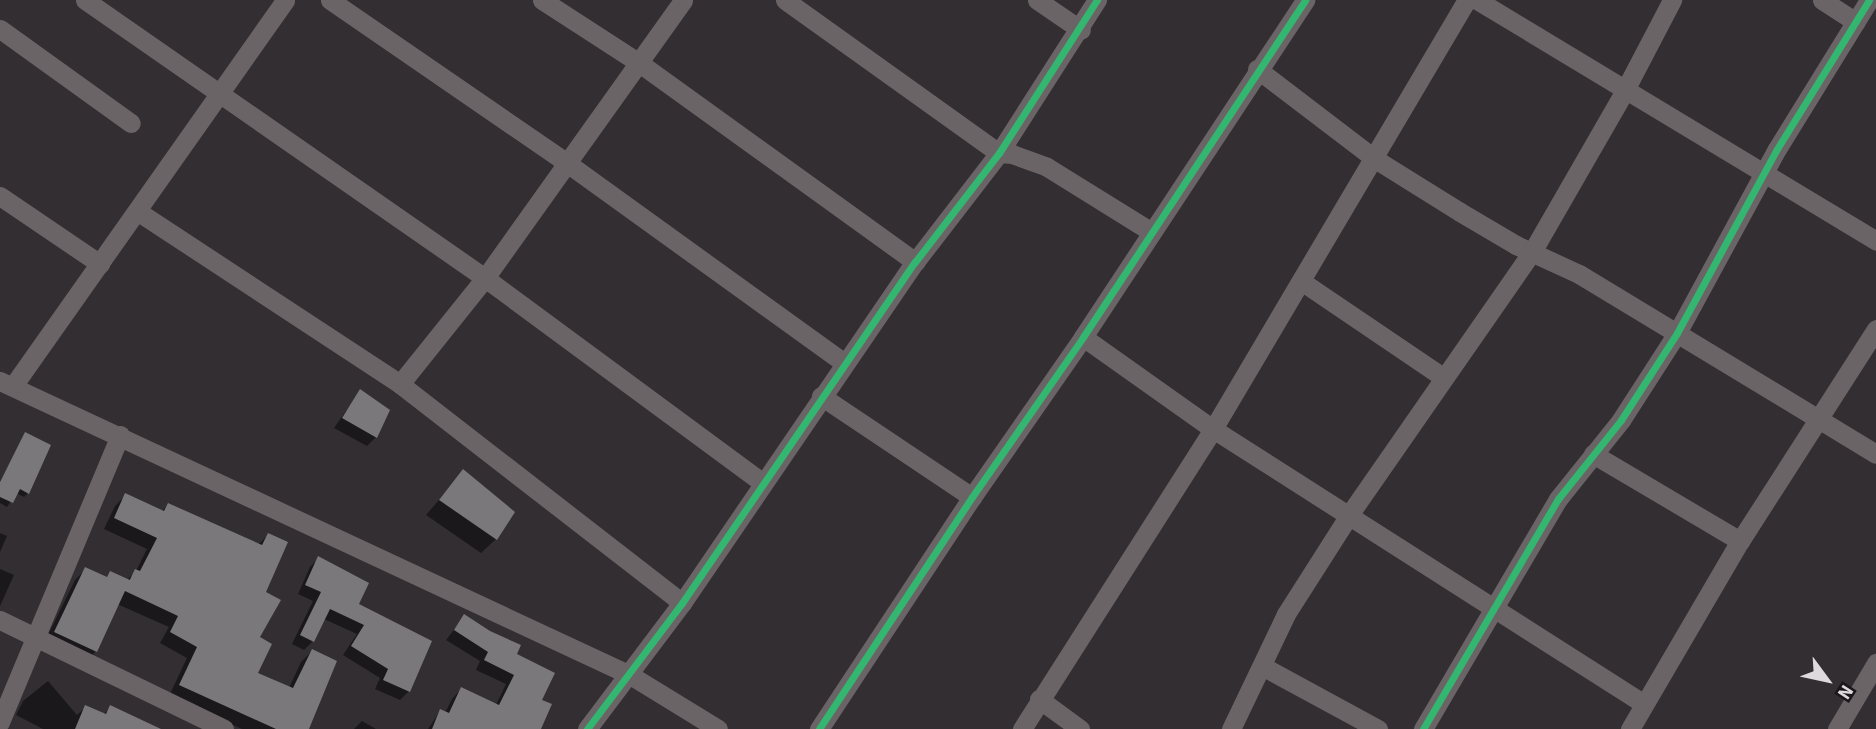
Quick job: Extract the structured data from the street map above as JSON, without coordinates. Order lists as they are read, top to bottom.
{
  "north": "bottom right"
}
